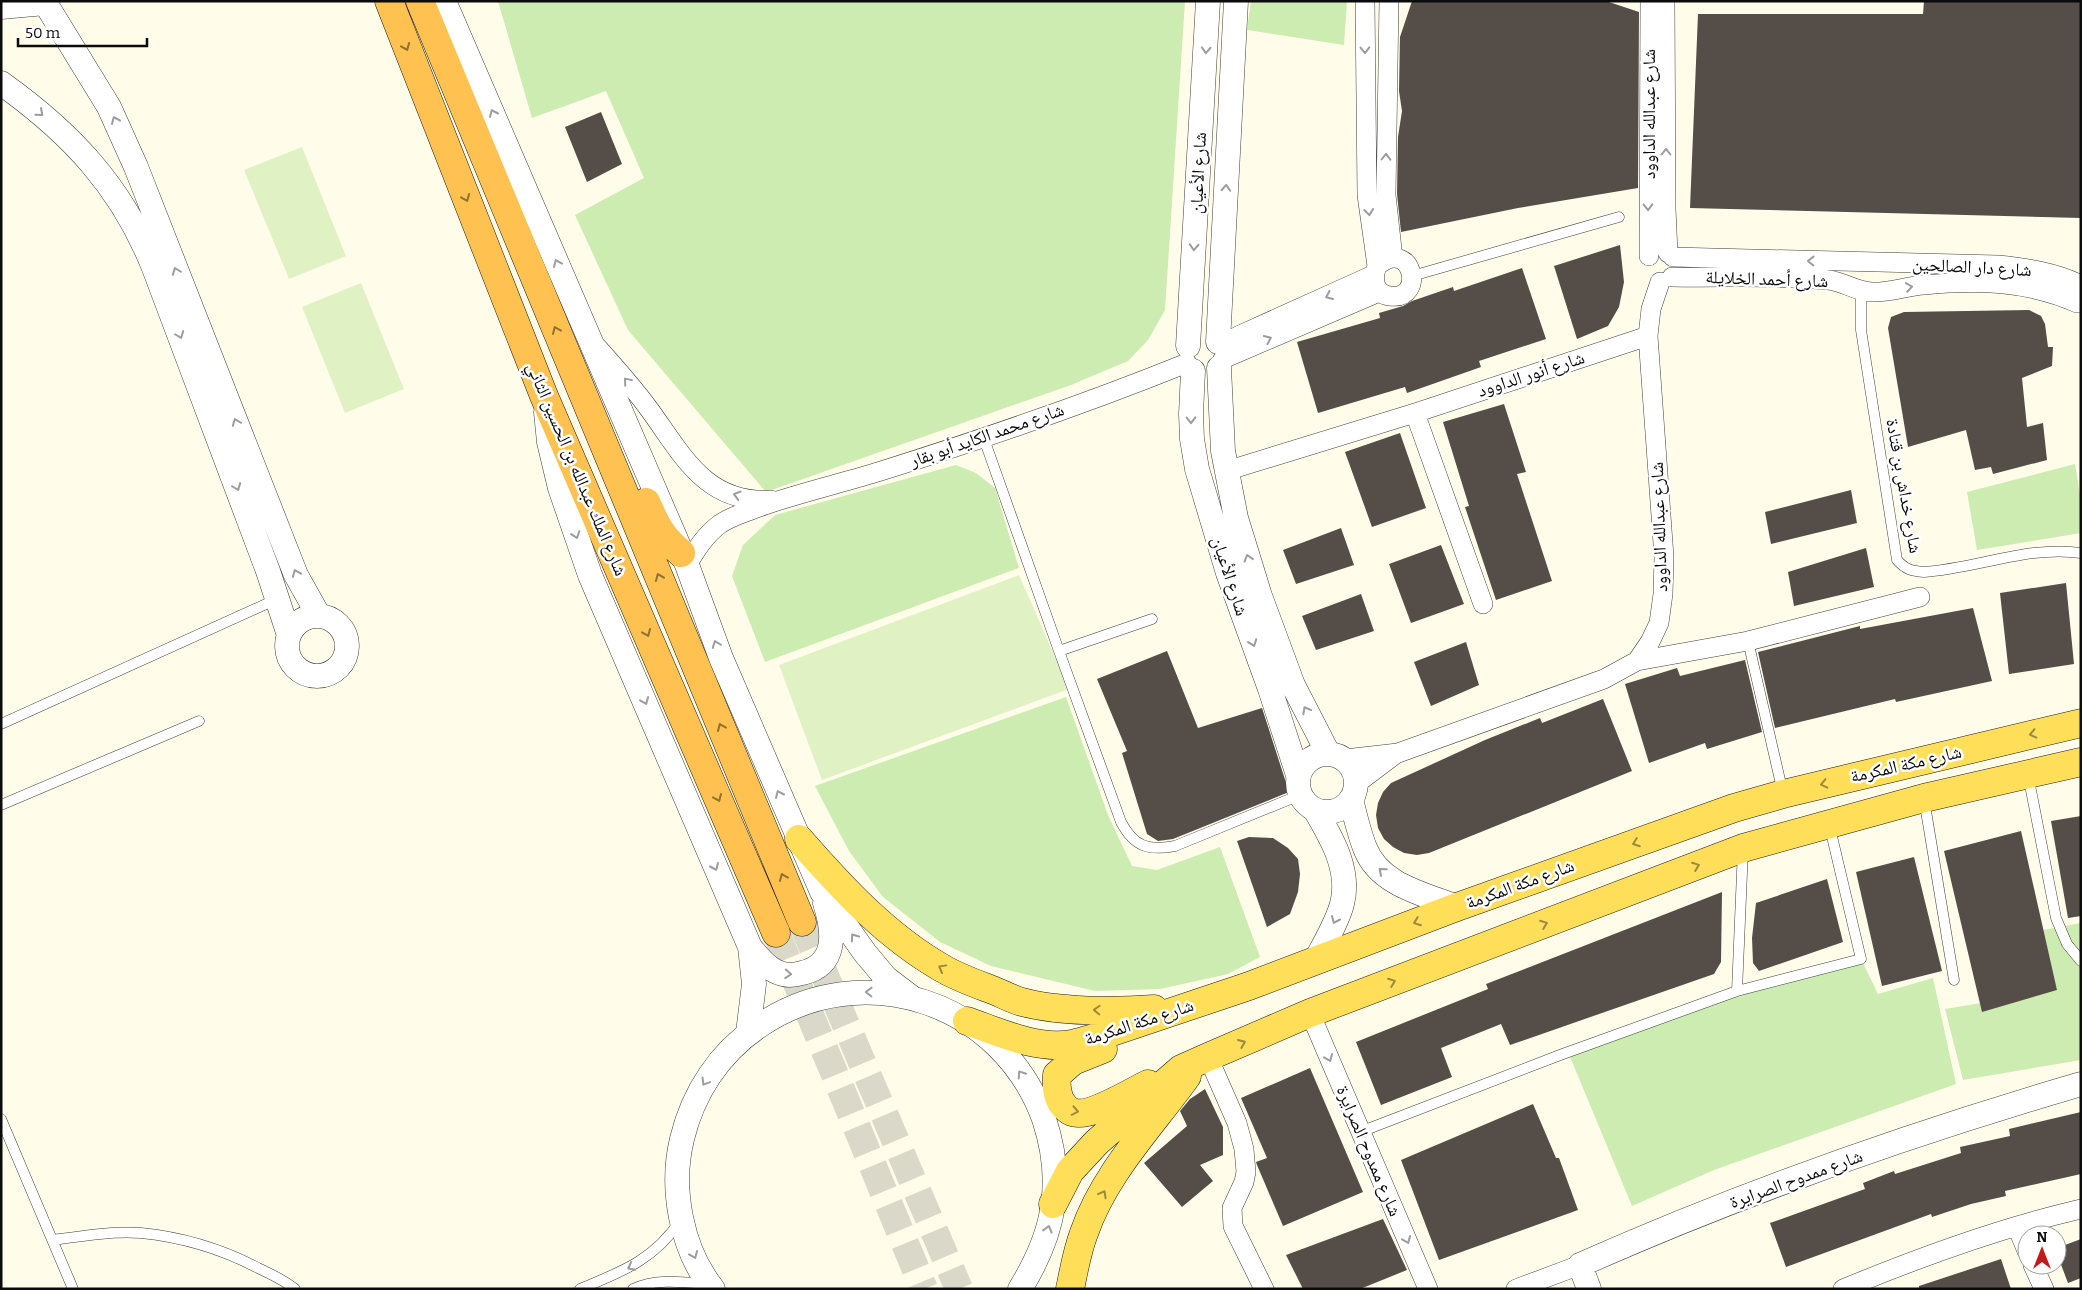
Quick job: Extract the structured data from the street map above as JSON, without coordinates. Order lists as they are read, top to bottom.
{
  "streets": {
    "highway": ["شارع الملك عبدالله بن الحسين الثاني"],
    "main road": ["شارع مكة المكرمة"],
    "street": [
      "شارع عبدالله الداوود",
      "شارع الأعيان",
      "شارع دار الصالحين",
      "شارع أحمد الخلايلة",
      "شارع أنور الداوود",
      "شارع محمد الكايد أبو بقار",
      "شارع ممدوح الصرايرة"
    ],
    "lane": ["شارع خداش بن قتادة"]
  },
  "crossings": [
    ["شارع عبدالله الداوود", "شارع الأعيان"],
    ["شارع عبدالله الداوود", "شارع أحمد الخلايلة"],
    ["شارع عبدالله الداوود", "شارع أنور الداوود"],
    ["شارع الأعيان", "شارع أنور الداوود"],
    ["شارع الأعيان", "شارع محمد الكايد أبو بقار"],
    ["شارع الأعيان", "شارع مكة المكرمة"],
    ["شارع دار الصالحين", "شارع أحمد الخلايلة"],
    ["شارع دار الصالحين", "شارع خداش بن قتادة"],
    ["شارع أحمد الخلايلة", "شارع خداش بن قتادة"],
    ["شارع مكة المكرمة", "شارع ممدوح الصرايرة"]
  ],
  "scale_bar": "50 m",
  "north": "top"
}
